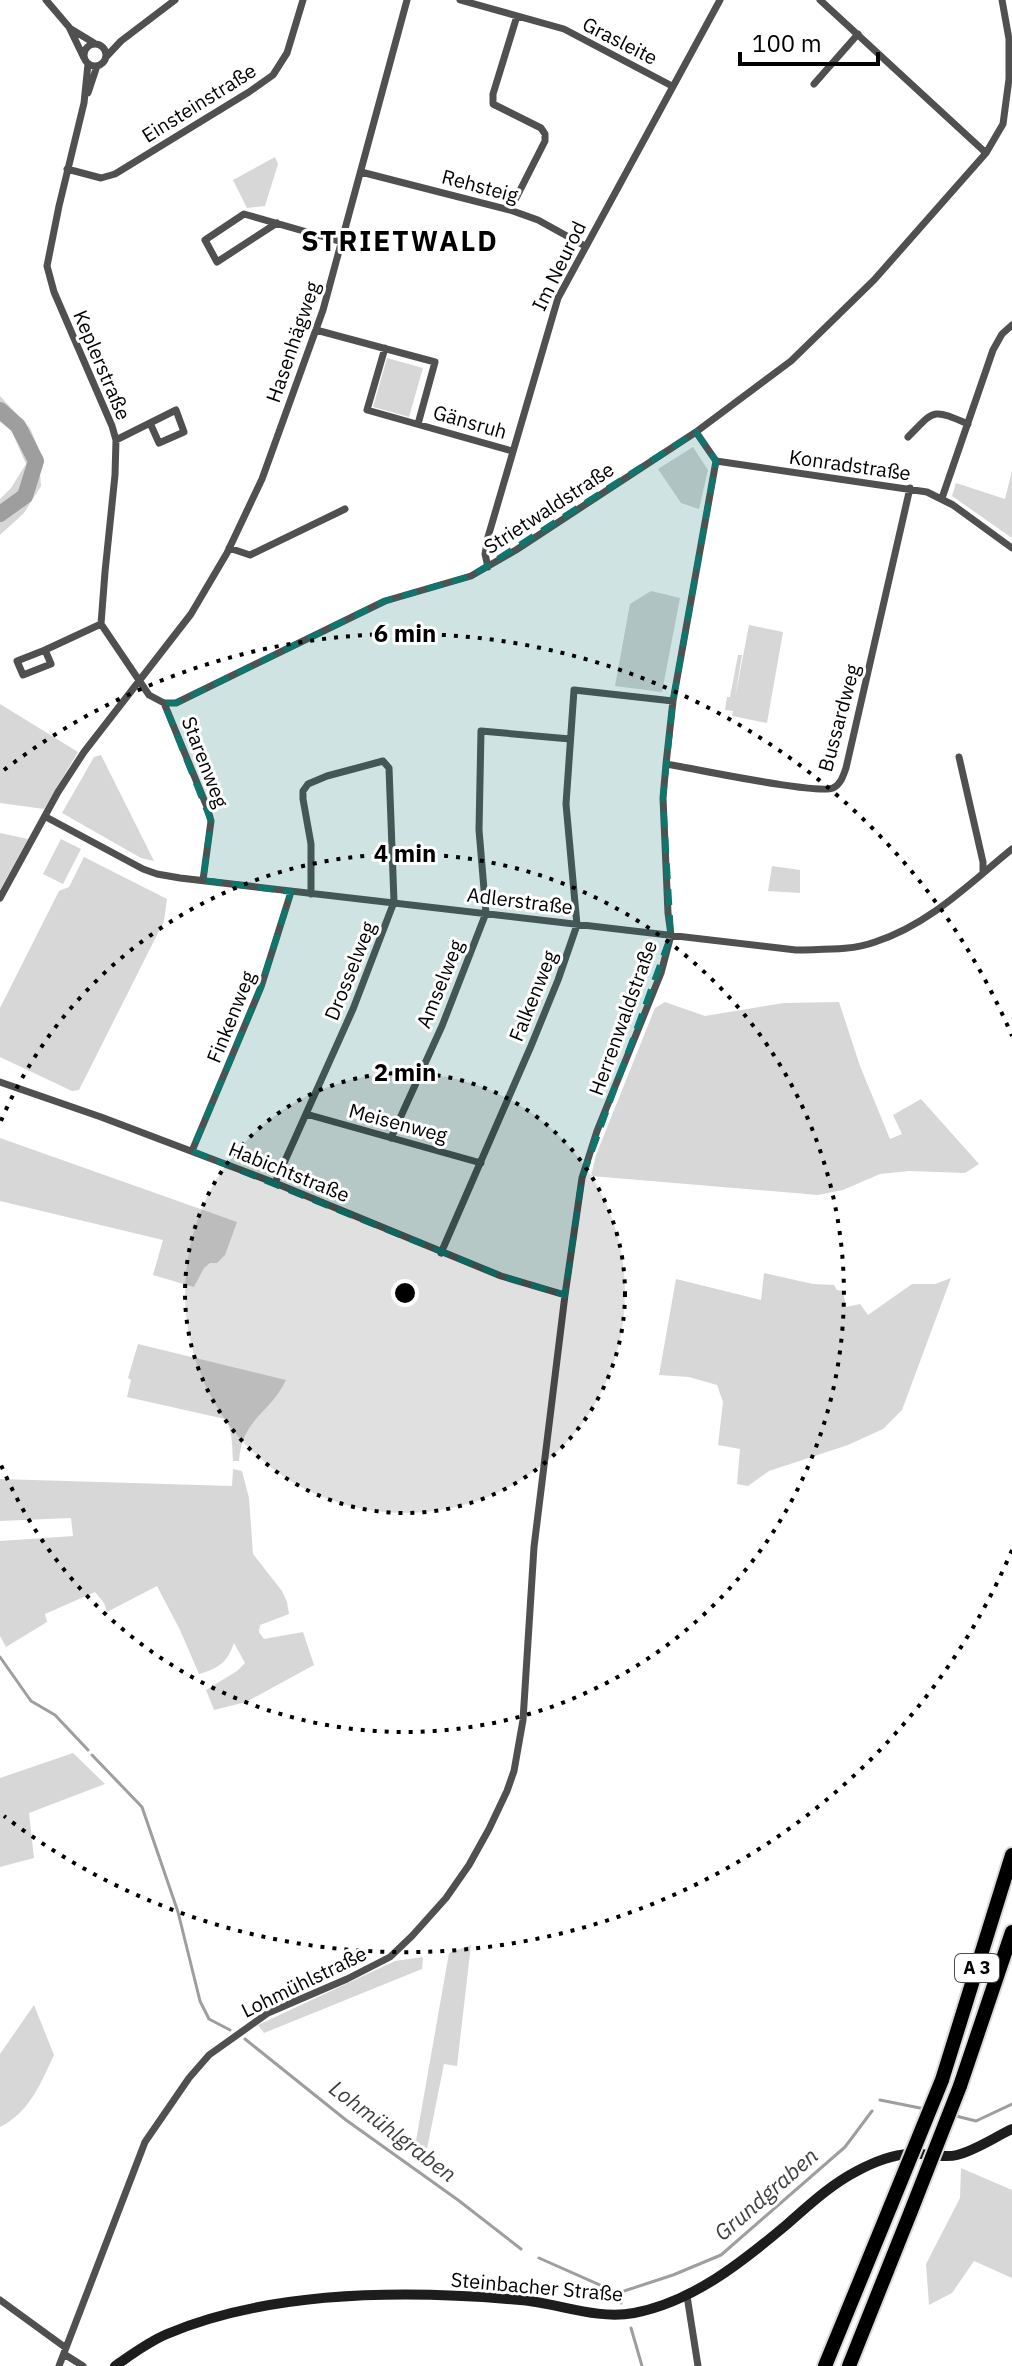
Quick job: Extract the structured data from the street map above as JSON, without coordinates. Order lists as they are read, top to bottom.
{
  "streets": {
    "highway": ["A 3"],
    "street": [
      "Grasleite",
      "Einsteinstraße",
      "Rehsteig",
      "Im Neurod",
      "Hasenhägweg",
      "Keplerstraße",
      "Gänsruh",
      "Konradstraße",
      "Strietwaldstraße",
      "Bussardweg",
      "Starenweg",
      "Adlerstraße",
      "Drosselweg",
      "Amselweg",
      "Falkenweg",
      "Finkenweg",
      "Herrenwaldstraße",
      "Meisenweg",
      "Habichtstraße",
      "Lohmühlstraße",
      "Steinbacher Straße"
    ]
  },
  "crossings": [
    ["Grasleite", "Im Neurod"],
    ["Einsteinstraße", "Keplerstraße"],
    ["Rehsteig", "Im Neurod"],
    ["Rehsteig", "Hasenhägweg"],
    ["Im Neurod", "Gänsruh"],
    ["Im Neurod", "Strietwaldstraße"],
    ["Hasenhägweg", "Gänsruh"],
    ["Konradstraße", "Bussardweg"],
    ["Konradstraße", "Herrenwaldstraße"],
    ["Strietwaldstraße", "Starenweg"],
    ["Bussardweg", "Herrenwaldstraße"],
    ["Starenweg", "Adlerstraße"],
    ["Adlerstraße", "Drosselweg"],
    ["Adlerstraße", "Amselweg"],
    ["Adlerstraße", "Falkenweg"],
    ["Adlerstraße", "Finkenweg"],
    ["Adlerstraße", "Herrenwaldstraße"],
    ["Drosselweg", "Meisenweg"],
    ["Drosselweg", "Habichtstraße"],
    ["Amselweg", "Falkenweg"],
    ["Amselweg", "Meisenweg"],
    ["Falkenweg", "Herrenwaldstraße"],
    ["Falkenweg", "Meisenweg"],
    ["Falkenweg", "Habichtstraße"],
    ["Finkenweg", "Habichtstraße"],
    ["Herrenwaldstraße", "Habichtstraße"],
    ["Herrenwaldstraße", "Lohmühlstraße"]
  ],
  "districts": ["STRIETWALD"],
  "water": ["Lohmühlgraben", "Grundgraben"],
  "scale_bar": "100 m",
  "rings": ["6 min", "4 min", "2 min"]
}
